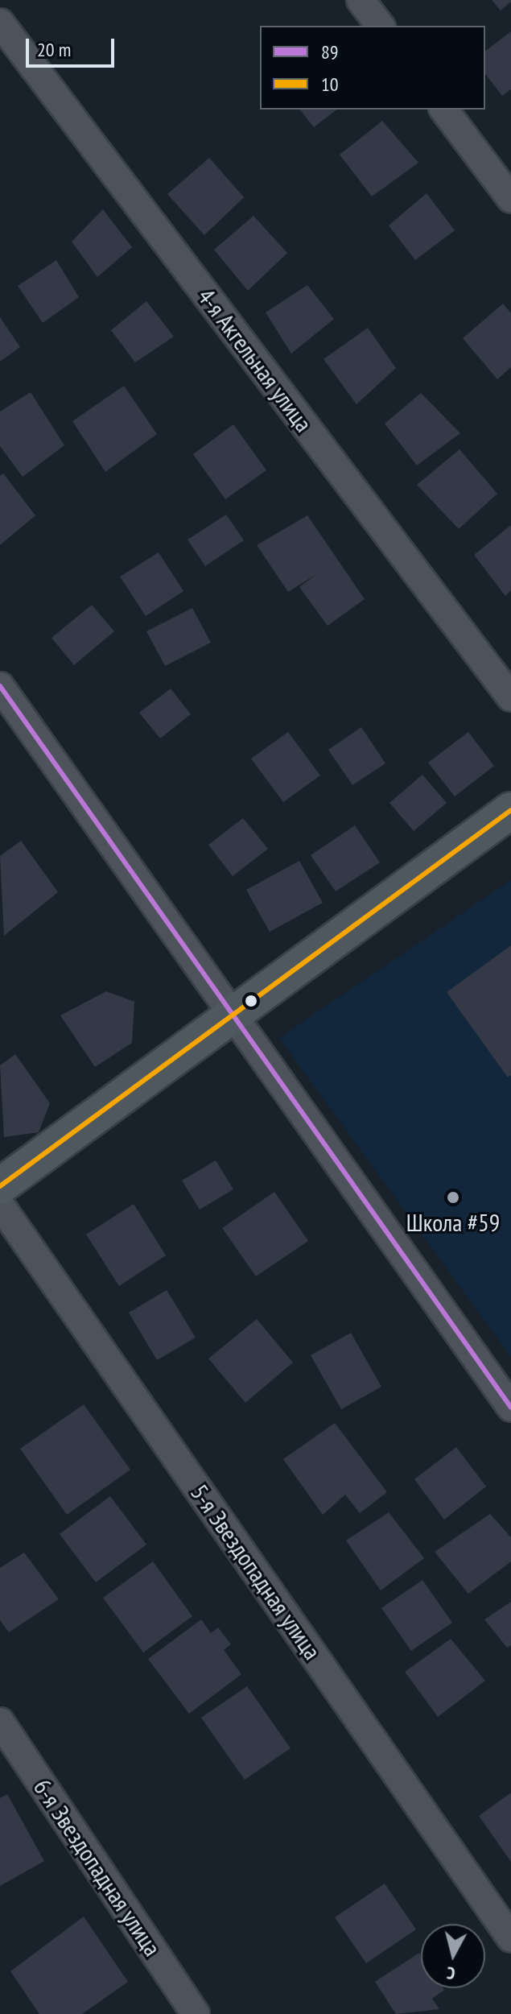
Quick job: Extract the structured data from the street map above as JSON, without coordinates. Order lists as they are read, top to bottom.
{
  "streets": {
    "street": ["4-я Акгельная улица", "5-я Звездопадная улица", "6-я Звездопадная улица"]
  },
  "places": ["Школа #59"],
  "lines": ["transit line 89", "transit line 10"],
  "legend": ["89", "10"],
  "scale_bar": "20 m",
  "north": "bottom"
}
